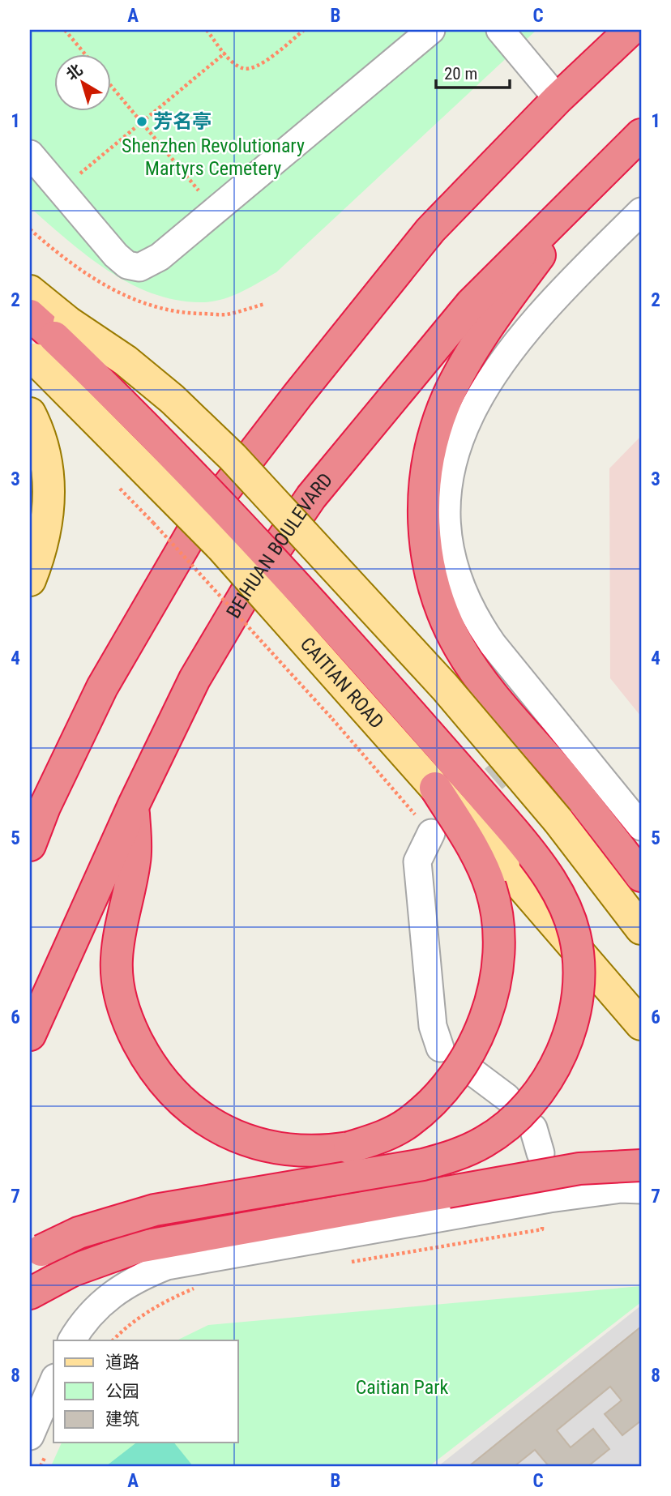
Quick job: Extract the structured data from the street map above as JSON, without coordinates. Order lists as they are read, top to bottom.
{
  "streets": {
    "highway": ["BEIHUAN BOULEVARD"],
    "main road": ["CAITIAN ROAD"]
  },
  "parks": ["Shenzhen Revolutionary Martyrs Cemetery", "Caitian Park"],
  "places": ["芳名亭"],
  "legend": ["道路", "公园", "建筑"],
  "scale_bar": "20 m",
  "north": "top left",
  "grid": {
    "columns": ["A", "B", "C"],
    "rows": [
      "1",
      "2",
      "3",
      "4",
      "5",
      "6",
      "7",
      "8"
    ]
  }
}
